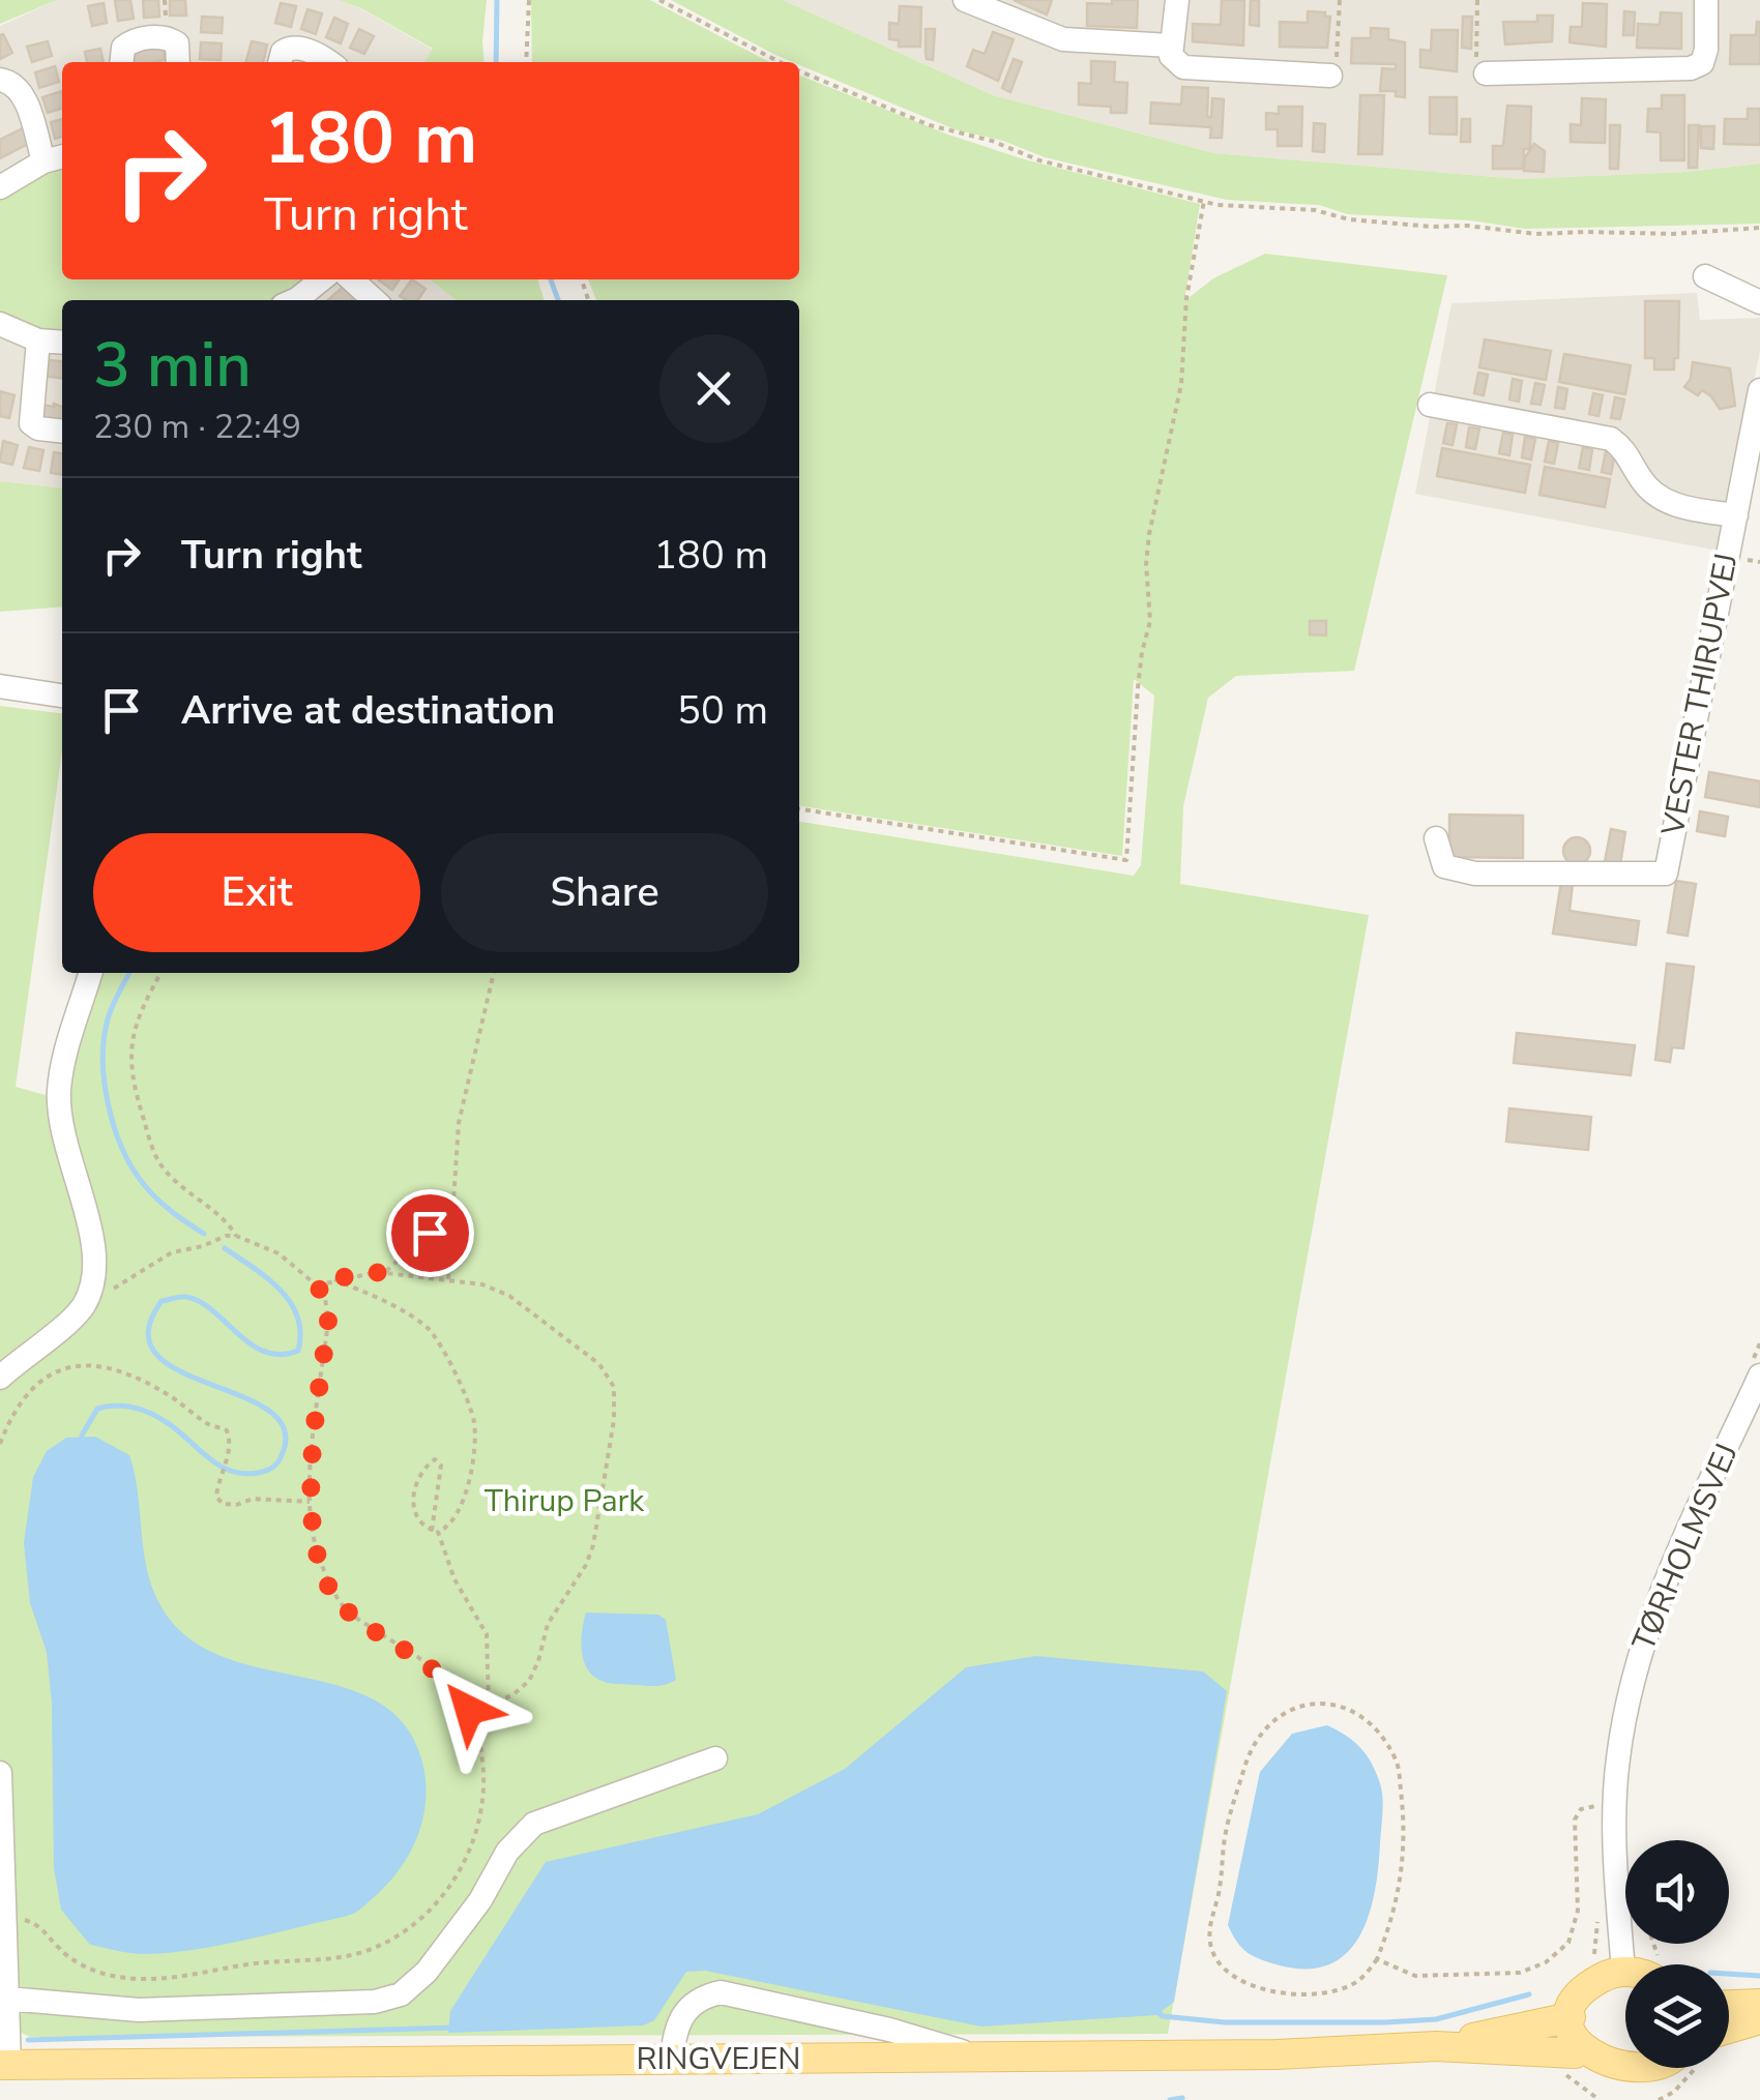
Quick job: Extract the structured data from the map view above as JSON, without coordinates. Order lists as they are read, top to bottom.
{
  "streets": {
    "main road": ["RINGVEJEN"],
    "street": ["VESTER THIRUPVEJ", "TØRHOLMSVEJ"]
  },
  "parks": ["Thirup Park"],
  "page": {
    "turn": ["180 m", "Turn right"],
    "heading": ["3 min", "230 m · 22:49"],
    "list": [
      {
        "name": "Turn right",
        "value": "180 m"
      },
      {
        "name": "Arrive at destination",
        "value": "50 m"
      }
    ],
    "buttons": ["Exit", "Share"]
  }
}
